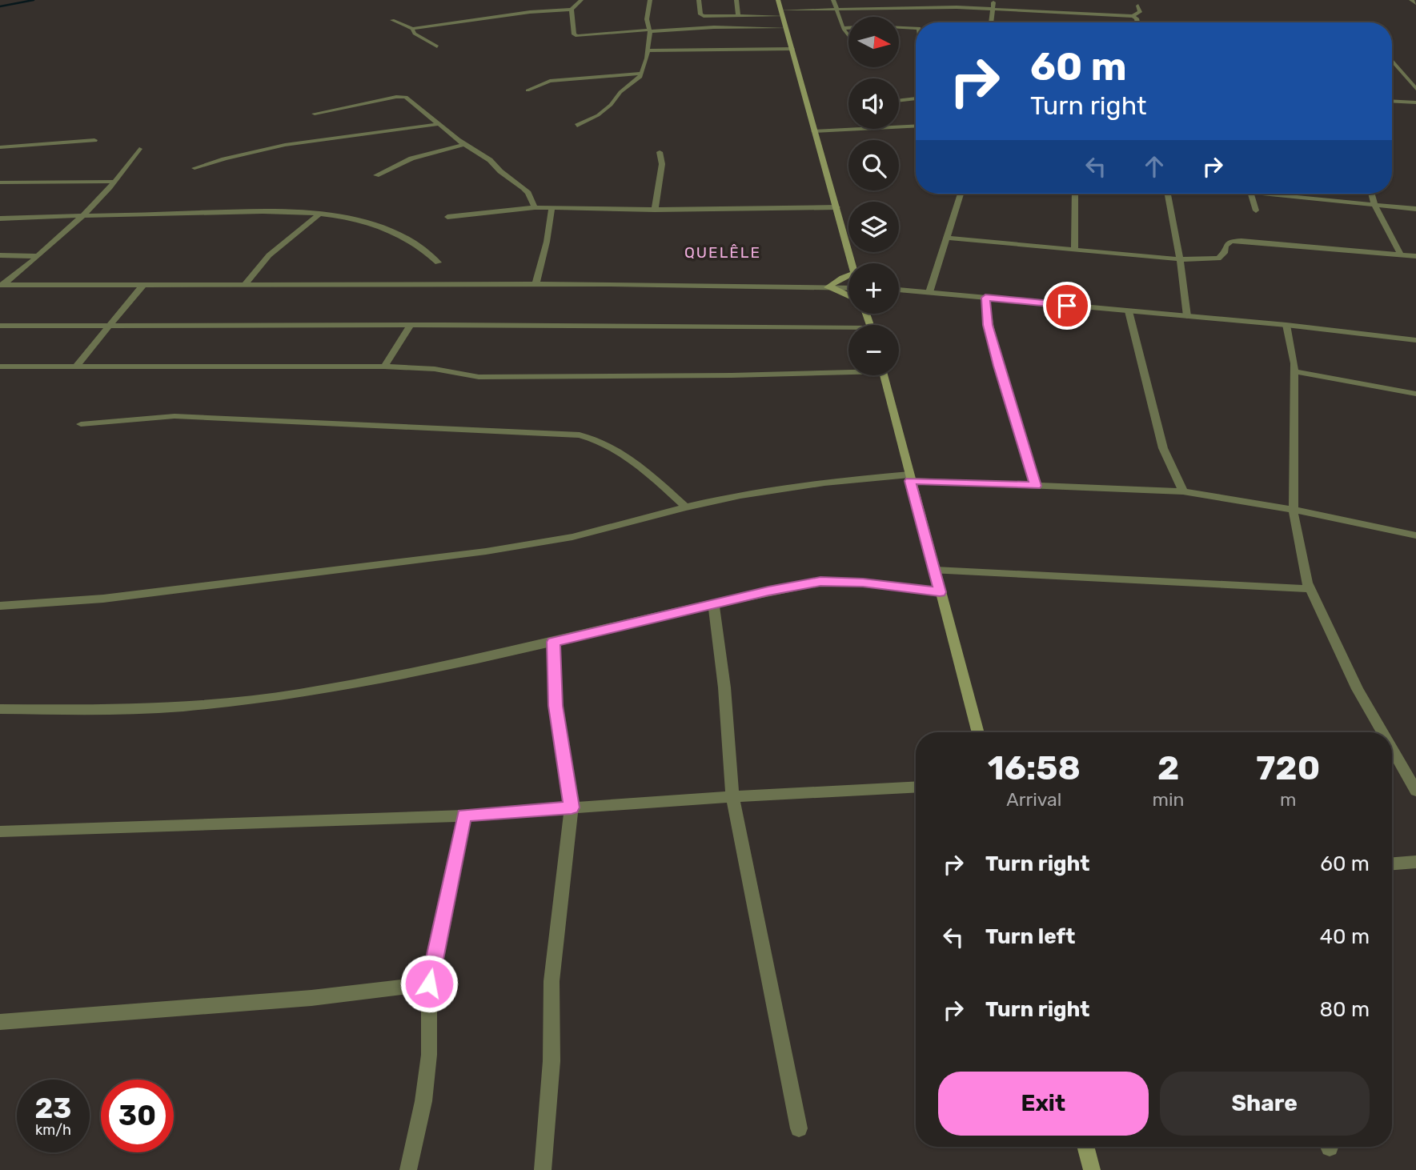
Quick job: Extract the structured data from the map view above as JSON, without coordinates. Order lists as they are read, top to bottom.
{
  "districts": ["QUELÊLE"],
  "north": "right",
  "page": {
    "map_buttons": ["+", "−"],
    "turn": ["60 m", "Turn right"],
    "eta": [
      "16:58",
      "Arrival",
      "2",
      "min",
      "720",
      "m"
    ],
    "list": [
      {
        "name": "Turn right",
        "value": "60 m"
      },
      {
        "name": "Turn left",
        "value": "40 m"
      },
      {
        "name": "Turn right",
        "value": "80 m"
      }
    ],
    "buttons": ["Exit", "Share"],
    "speed": "23 km/h",
    "limit": "30"
  }
}
